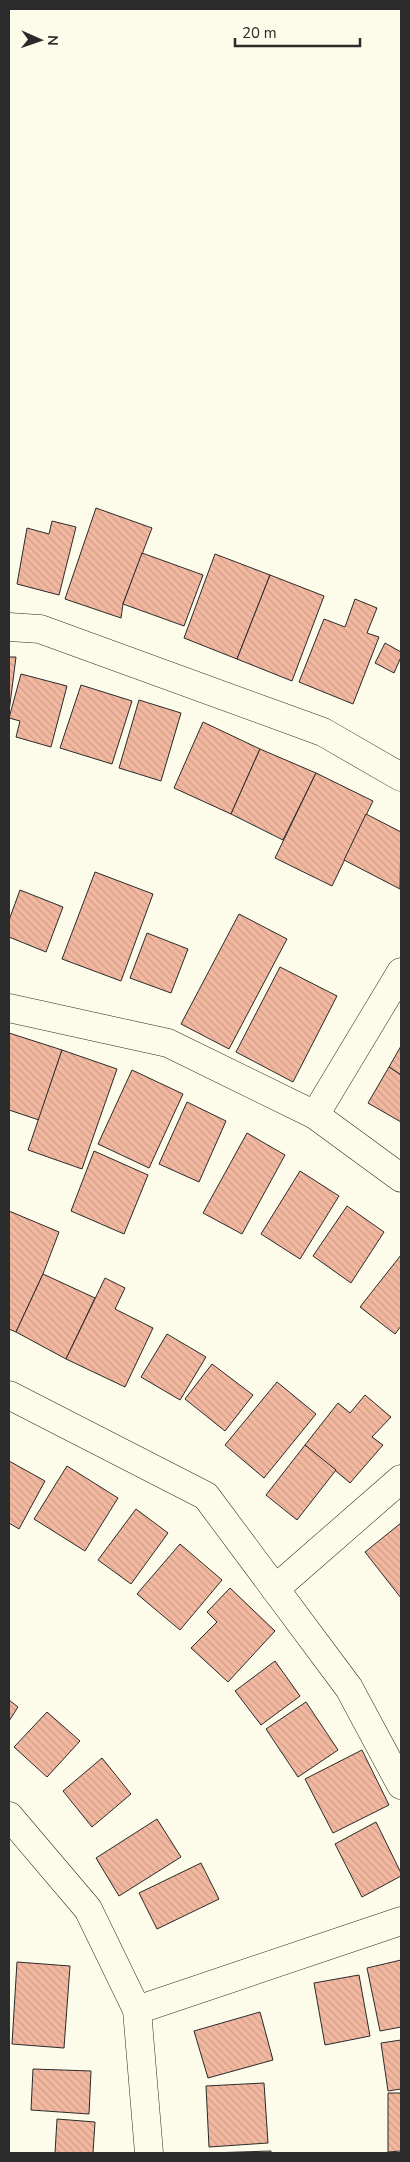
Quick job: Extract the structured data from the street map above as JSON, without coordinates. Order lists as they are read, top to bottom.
{
  "scale_bar": "20 m",
  "north": "right"
}
